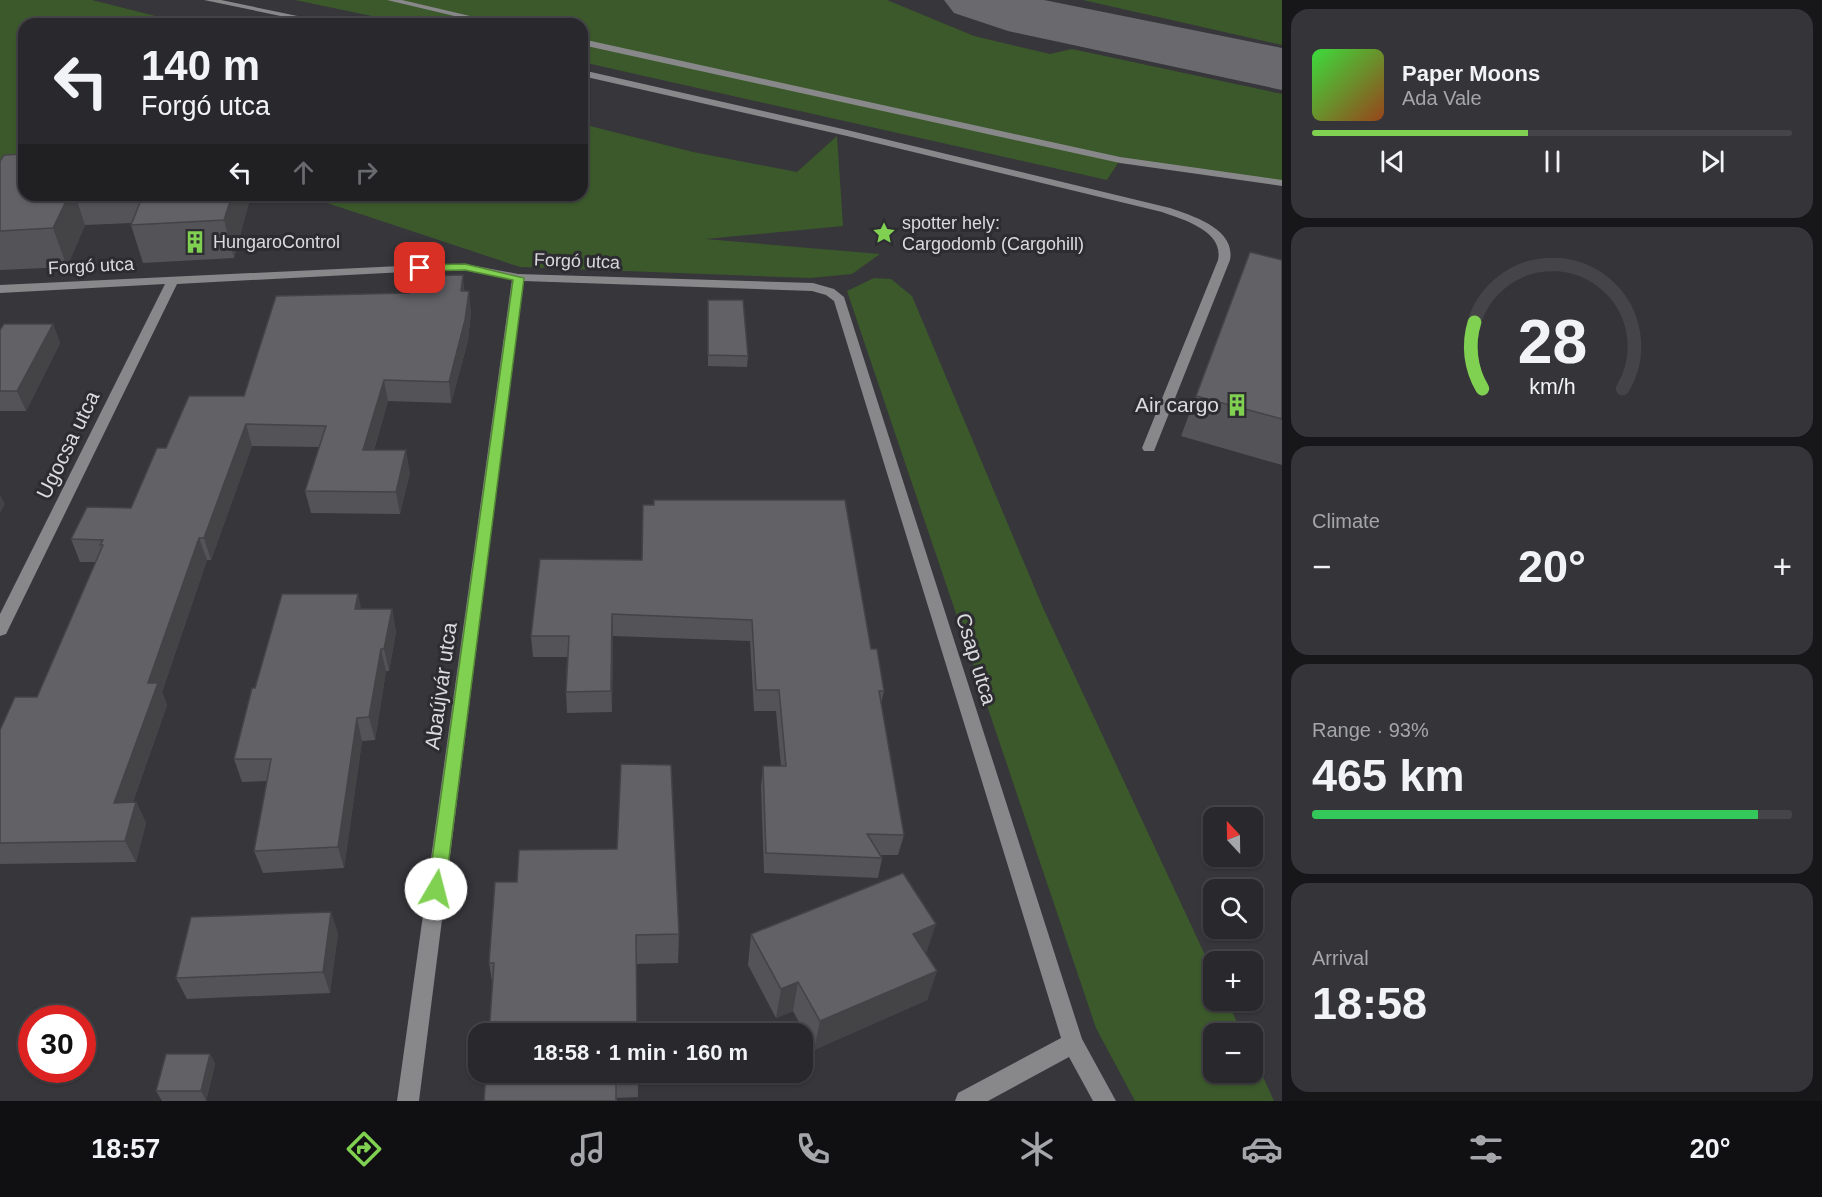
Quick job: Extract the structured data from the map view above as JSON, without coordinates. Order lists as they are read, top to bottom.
{
  "streets": {
    "street": [
      "Forgó utca",
      "Ugocsa utca",
      "Csap utca",
      "Abaújvár utca"
    ]
  },
  "crossings": [
    ["Forgó utca", "Ugocsa utca"],
    ["Forgó utca", "Csap utca"],
    ["Forgó utca", "Abaújvár utca"]
  ],
  "places": {
    "place": ["spotter hely: Cargodomb (Cargohill)"],
    "building": ["HungaroControl", "Air cargo"]
  },
  "north": "top",
  "page": {
    "turn": ["140 m", "Forgó utca"],
    "song": ["Paper Moons", "Ada Vale"],
    "tile": [
      "Climate",
      ["Range · 93%", "465 km"],
      ["Arrival", "18:58"]
    ],
    "heat": ["−", "20°", "+"],
    "map_buttons": ["+", "−"],
    "limit": "30",
    "trip": "18:58 · 1 min · 160 m",
    "tabs": ["18:57", "20°"],
    "gauge": ["28", "km/h"]
  }
}
